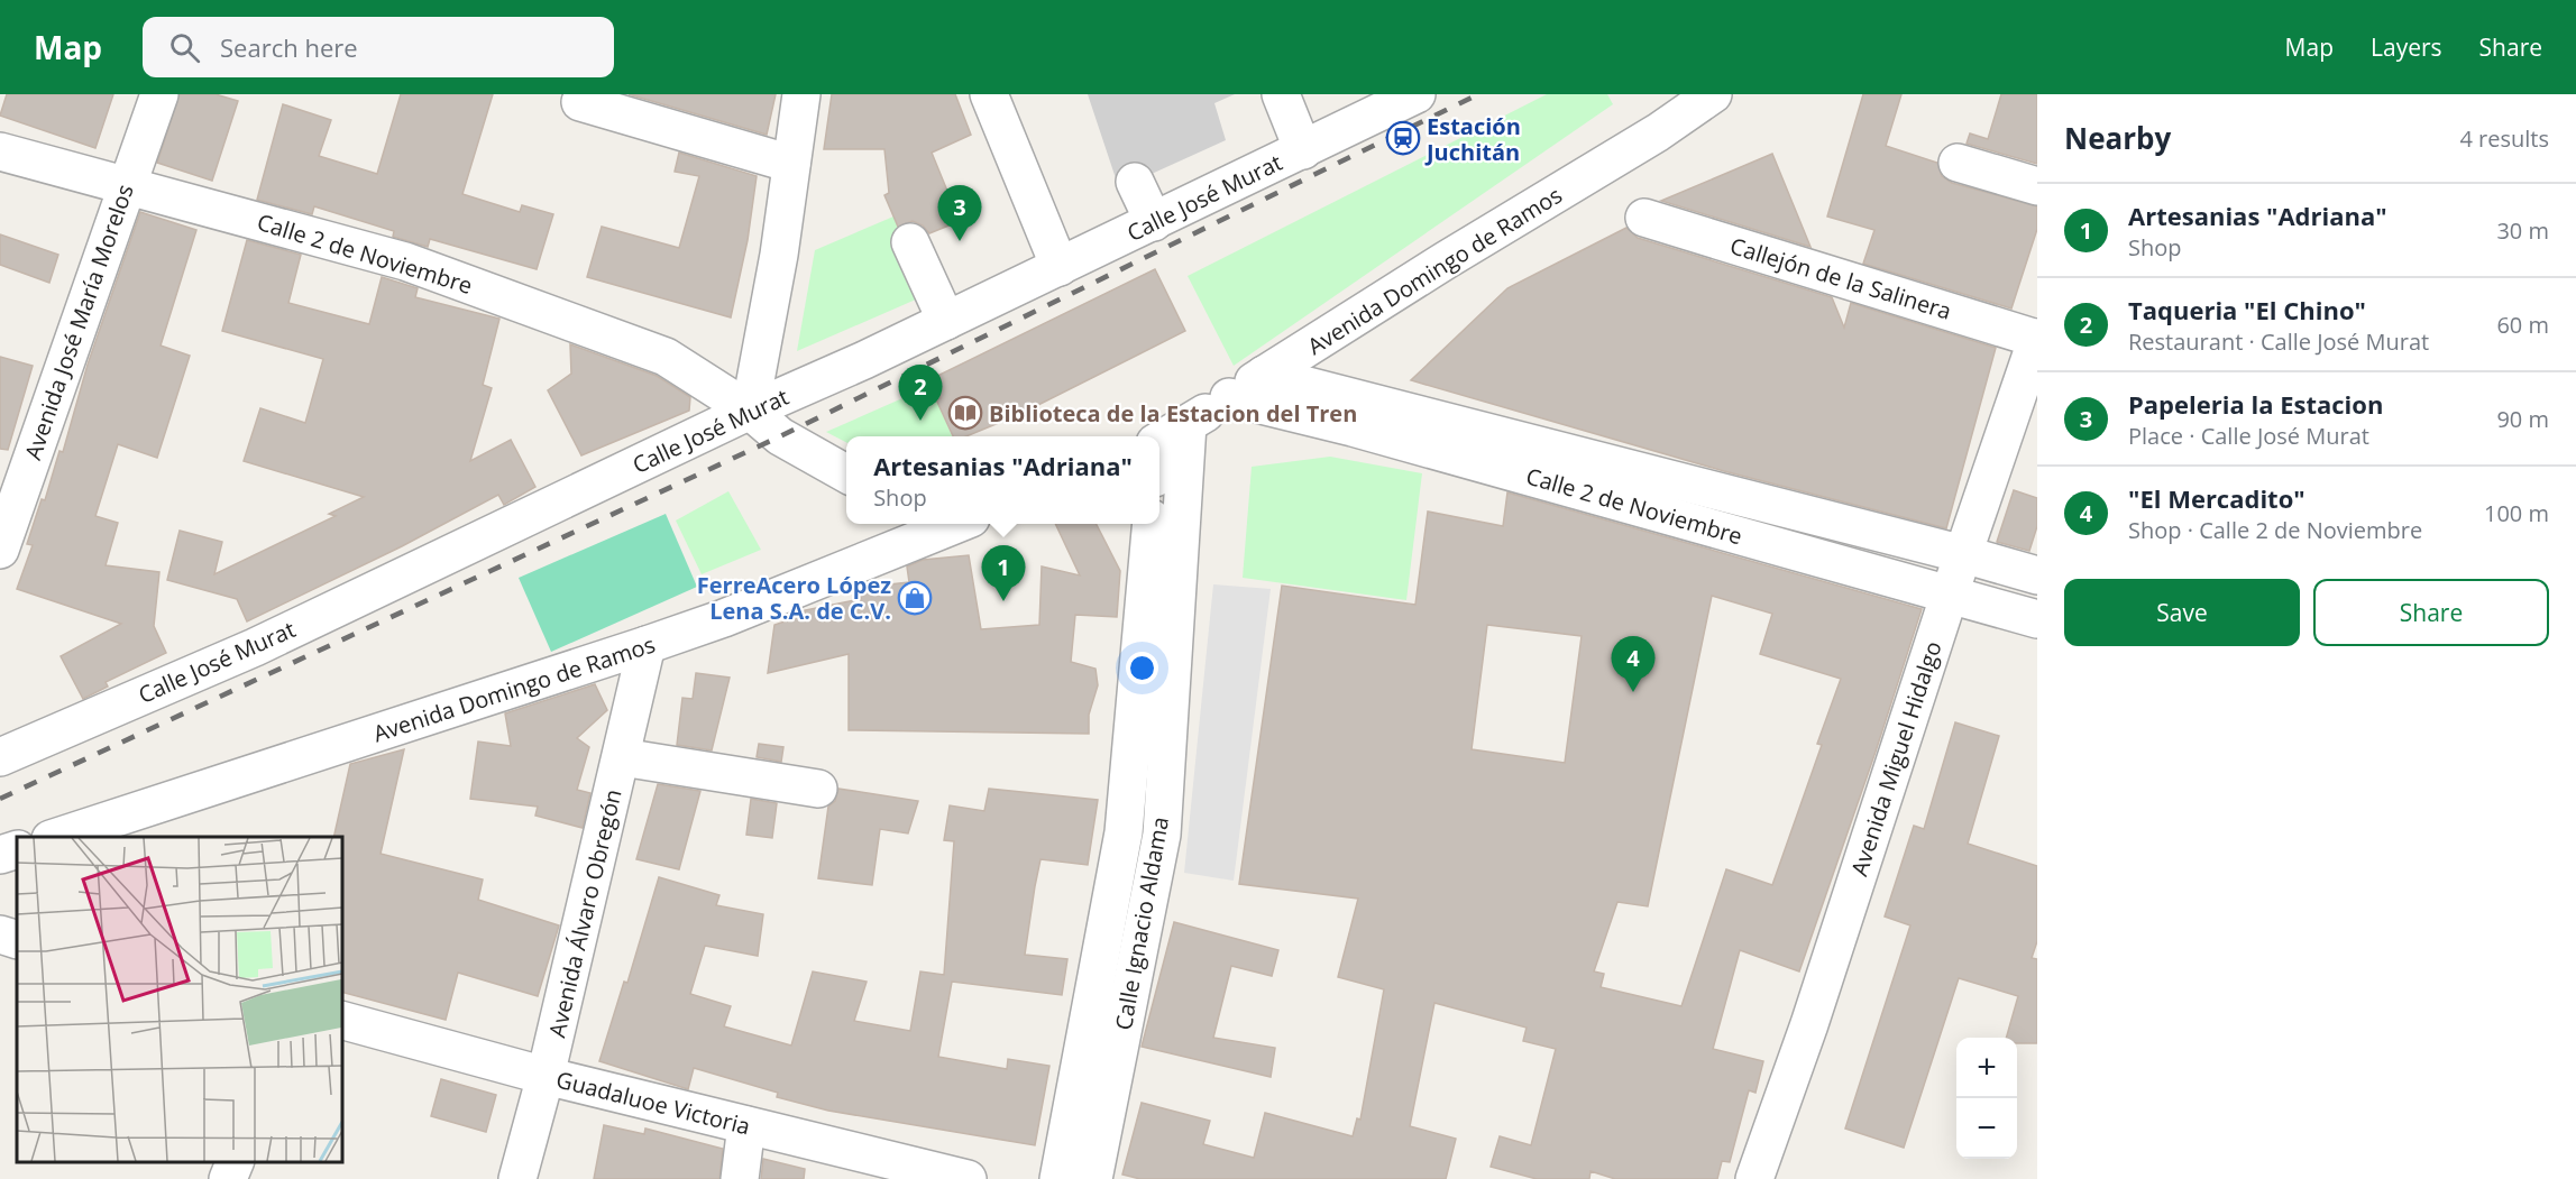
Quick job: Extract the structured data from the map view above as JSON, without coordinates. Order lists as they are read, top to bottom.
{
  "streets": {
    "street": [
      "Calle José Murat",
      "Calle 2 de Noviembre",
      "Avenida Domingo de Ramos",
      "Callejón de la Salinera",
      "Avenida José María Morelos",
      "Avenida Miguel Hidalgo",
      "Avenida Álvaro Obregón",
      "Calle Ignacio Aldama",
      "Guadaluoe Victoria"
    ]
  },
  "crossings": [
    ["Calle José Murat", "Calle 2 de Noviembre"],
    ["Calle 2 de Noviembre", "Avenida Domingo de Ramos"],
    ["Calle 2 de Noviembre", "Avenida José María Morelos"],
    ["Calle 2 de Noviembre", "Avenida Miguel Hidalgo"],
    ["Avenida Domingo de Ramos", "Avenida Álvaro Obregón"],
    ["Avenida Domingo de Ramos", "Calle Ignacio Aldama"],
    ["Callejón de la Salinera", "Avenida Miguel Hidalgo"],
    ["Avenida Álvaro Obregón", "Guadaluoe Victoria"]
  ],
  "places": {
    "station": ["Estación Juchitán"],
    "library": ["Biblioteca de la Estacion del Tren"],
    "shop": ["FerreAcero López Lena S.A. de C.V."]
  },
  "page": {
    "header": "Map",
    "search": "Search here",
    "nav": ["Map", "Layers", "Share"],
    "heading": ["Nearby", "4 results"],
    "list": [
      {
        "mark": "1",
        "name": "Artesanias \"Adriana\"",
        "note": "Shop",
        "value": "30 m"
      },
      {
        "mark": "2",
        "name": "Taqueria \"El Chino\"",
        "note": "Restaurant · Calle José Murat",
        "value": "60 m"
      },
      {
        "mark": "3",
        "name": "Papeleria la Estacion",
        "note": "Place · Calle José Murat",
        "value": "90 m"
      },
      {
        "mark": "4",
        "name": "\"El Mercadito\"",
        "note": "Shop · Calle 2 de Noviembre",
        "value": "100 m"
      }
    ],
    "pins": [
      "3",
      "2",
      "1",
      "4"
    ],
    "popup": ["Artesanias \"Adriana\"", "Shop"],
    "buttons": ["Save", "Share"],
    "map_buttons": ["+", "−"]
  }
}
